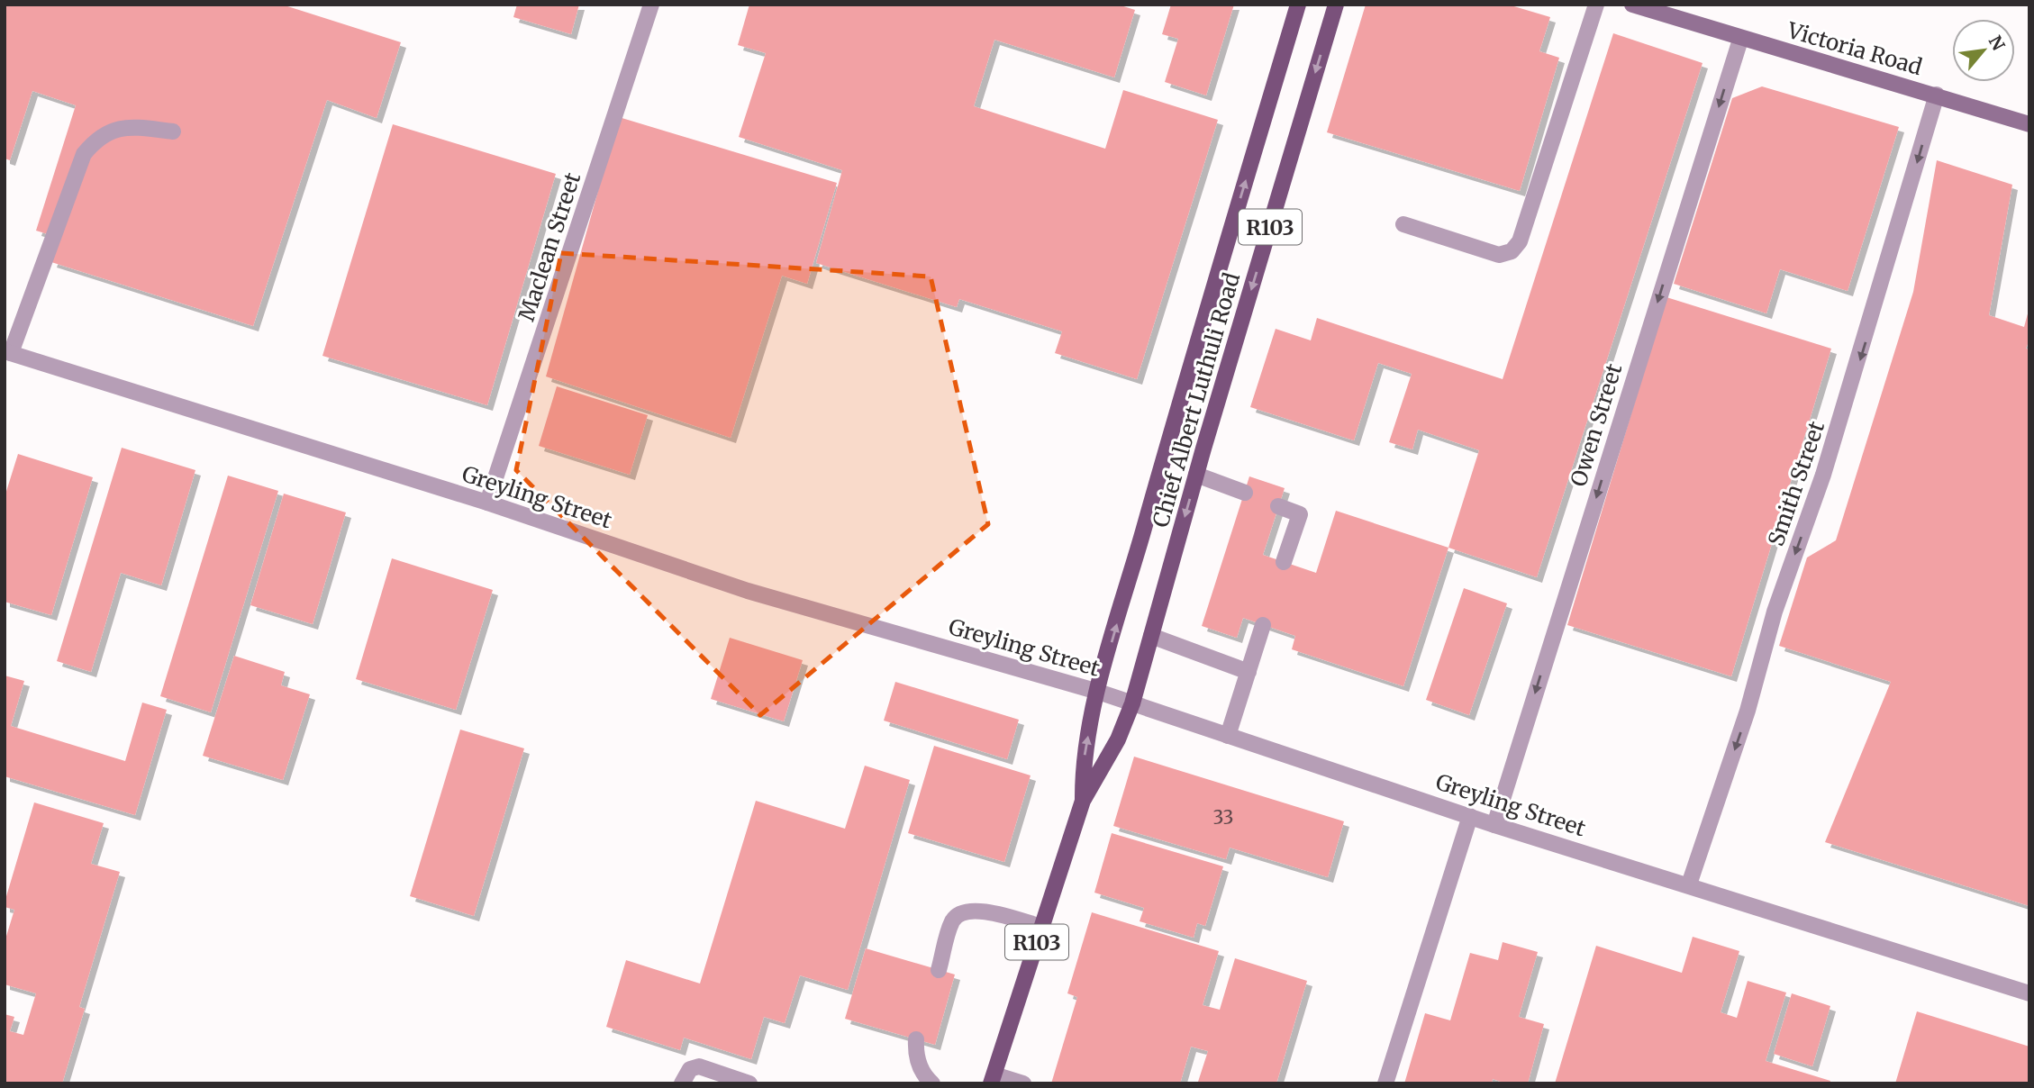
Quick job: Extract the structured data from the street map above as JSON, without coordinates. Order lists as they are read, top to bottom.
{
  "streets": {
    "main road": ["Victoria Road", "R103", "Chief Albert Luthuli Road"],
    "street": [
      "Maclean Street",
      "Owen Street",
      "Smith Street",
      "Greyling Street"
    ]
  },
  "crossings": [
    ["Victoria Road", "Owen Street"],
    ["Victoria Road", "Smith Street"],
    ["Maclean Street", "Greyling Street"],
    ["Chief Albert Luthuli Road", "Greyling Street"],
    ["Owen Street", "Greyling Street"],
    ["Smith Street", "Greyling Street"]
  ],
  "one_way": ["Owen Street", "Smith Street"],
  "house_numbers": ["33"],
  "north": "top right"
}
